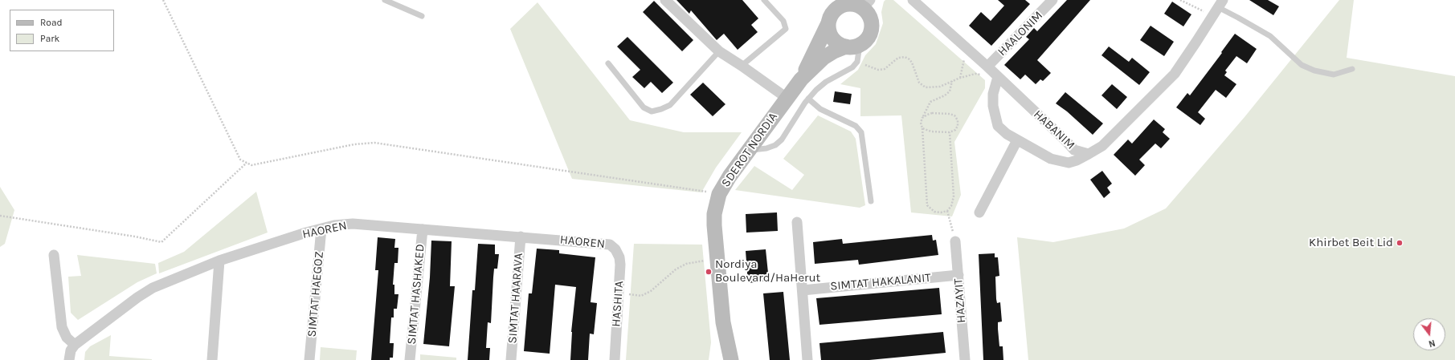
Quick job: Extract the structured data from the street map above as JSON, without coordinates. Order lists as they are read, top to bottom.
{
  "streets": {
    "street": [
      "HAALONIM",
      "HABANIM",
      "SDEROT NORDIA",
      "HAOREN",
      "SIMTAT HAKALANIT",
      "SIMTAT HAEGOZ",
      "SIMTAT HASHAKED",
      "SIMTAT HAARAVA",
      "HAZAYIT",
      "HASHITA"
    ]
  },
  "crossings": [
    ["HAALONIM", "HABANIM"],
    ["HAOREN", "SIMTAT HAEGOZ"],
    ["HAOREN", "SIMTAT HASHAKED"],
    ["HAOREN", "SIMTAT HAARAVA"],
    ["HAOREN", "HASHITA"],
    ["SIMTAT HAKALANIT", "HAZAYIT"]
  ],
  "places": ["Khirbet Beit Lid", "Nordiya Boulevard/HaHerut"],
  "legend": ["Road", "Park"],
  "north": "bottom"
}
